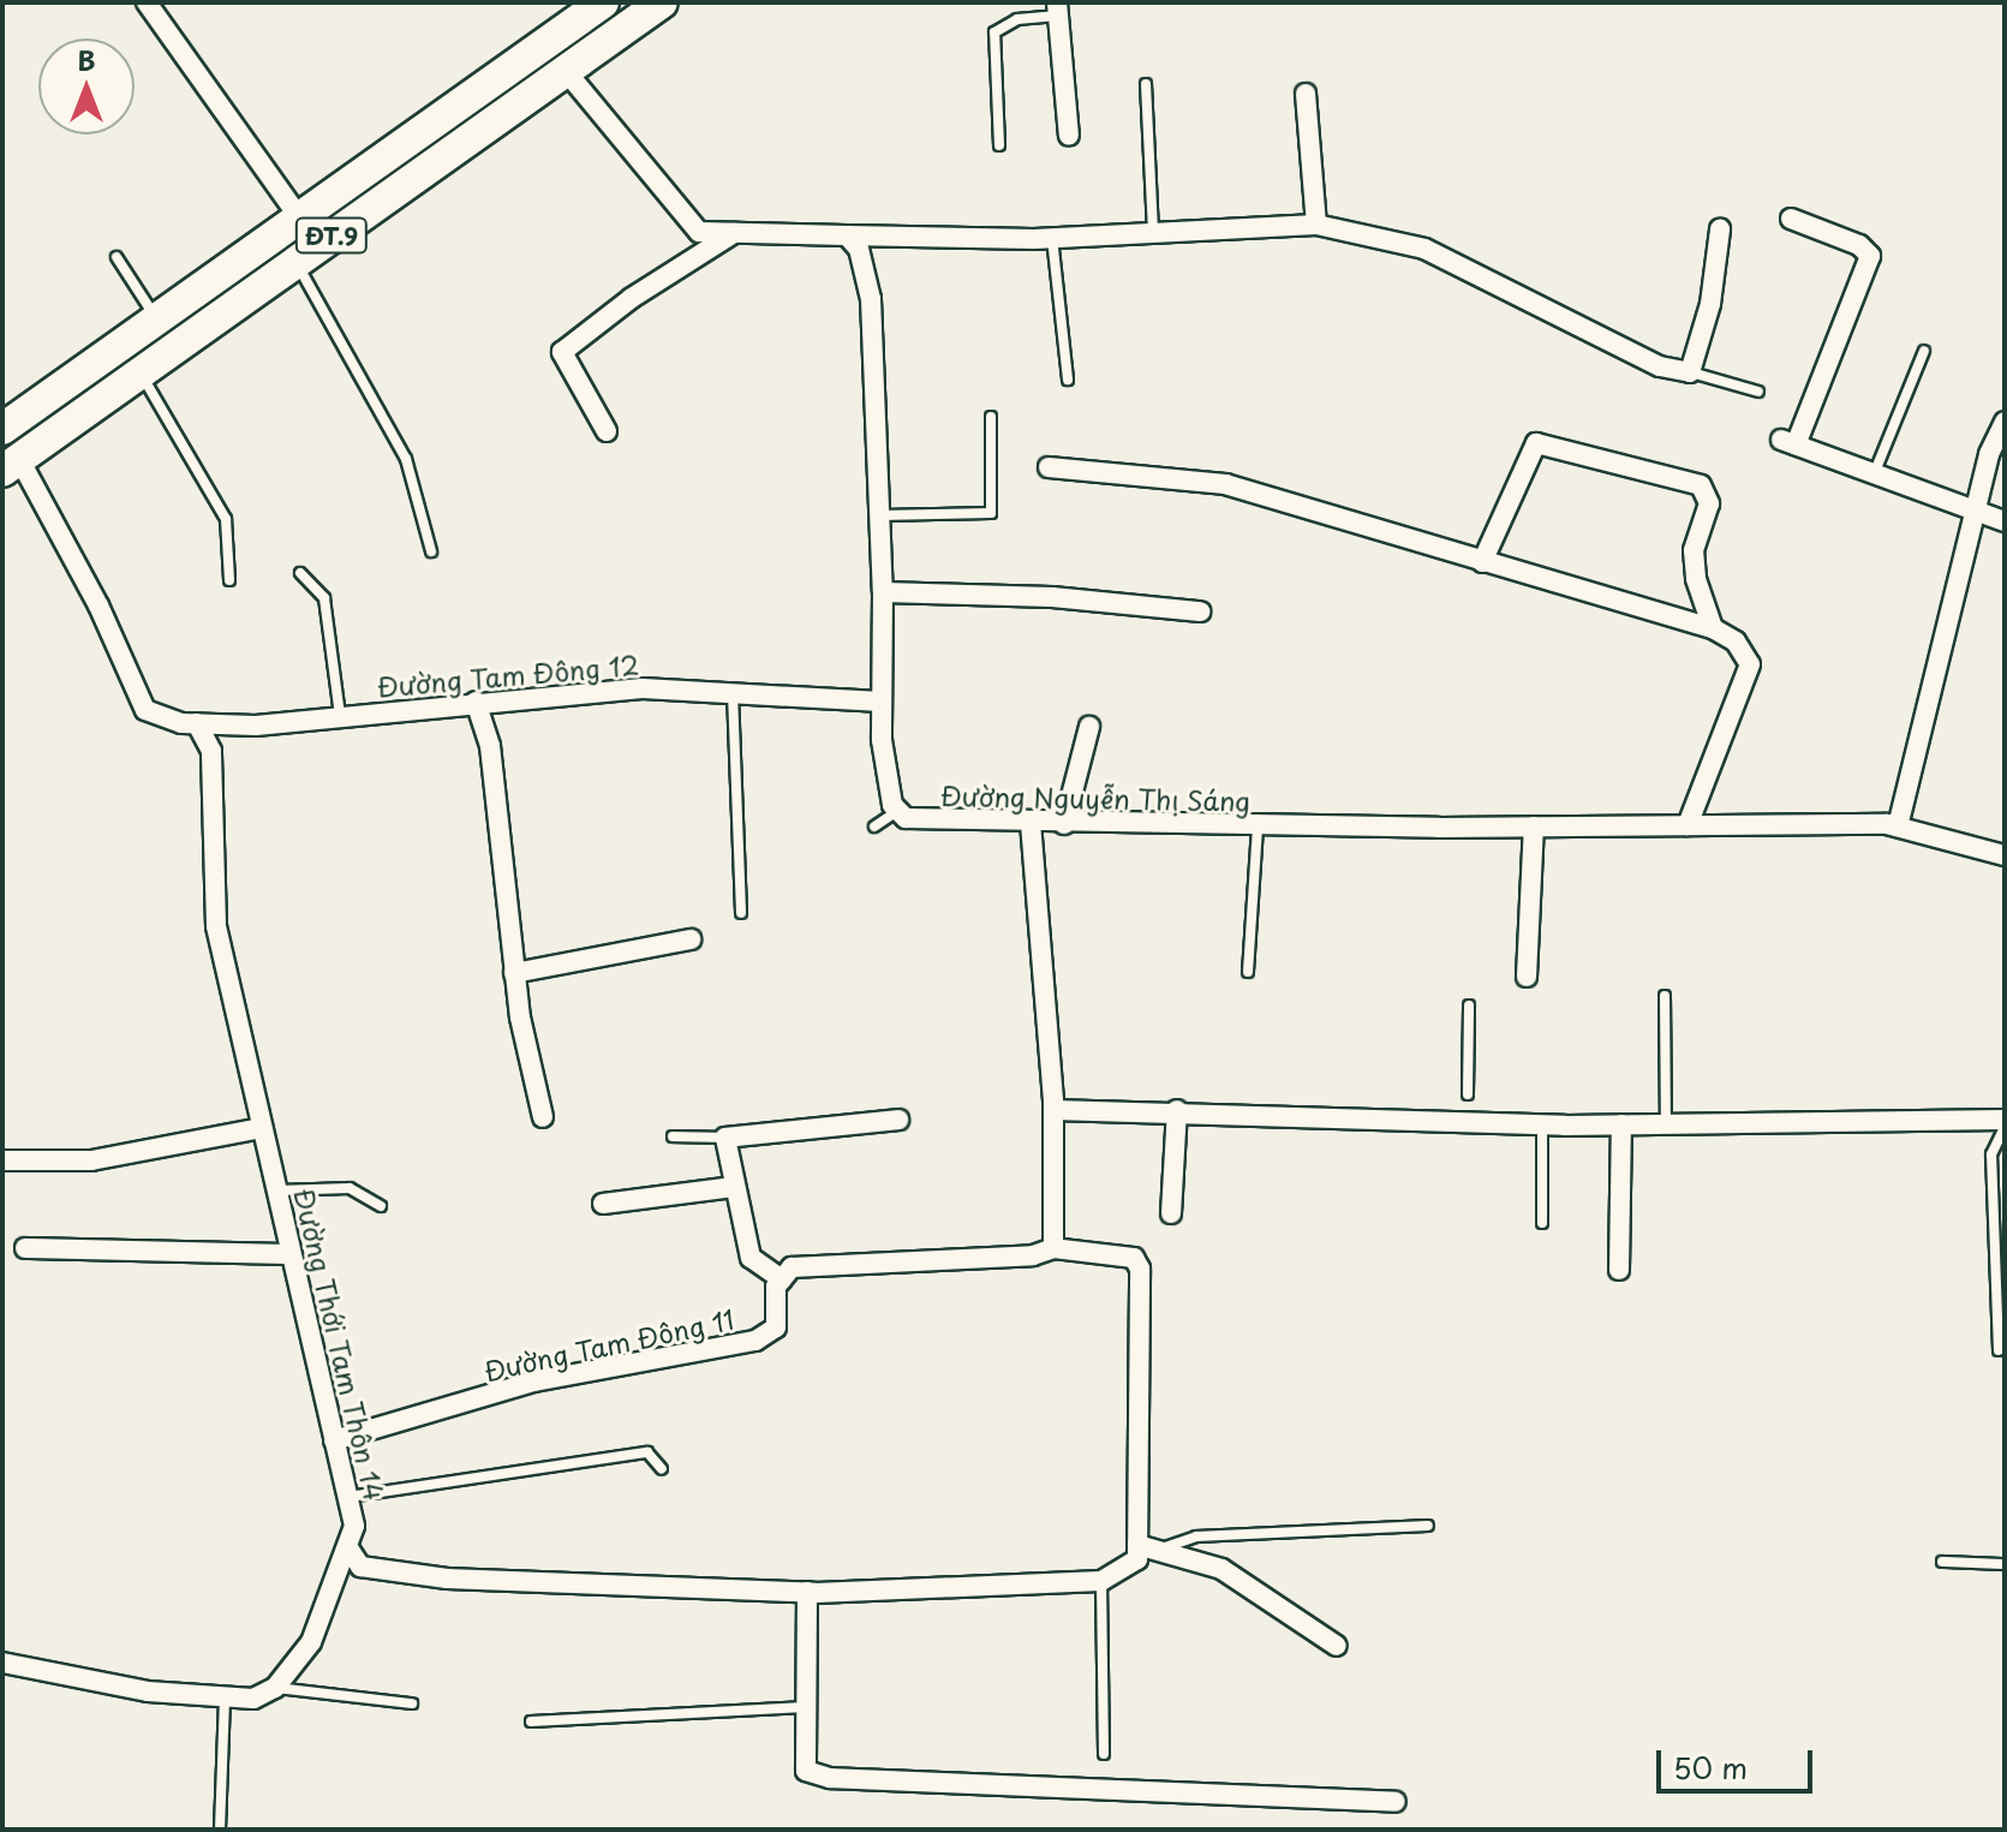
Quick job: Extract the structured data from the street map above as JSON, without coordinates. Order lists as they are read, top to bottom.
{
  "streets": {
    "main road": ["ĐT.9"],
    "street": [
      "Đường Tam Đông 12",
      "Đường Nguyễn Thị Sáng",
      "Đường Thới Tam Thôn 14",
      "Đường Tam Đông 11"
    ]
  },
  "crossings": [
    ["ĐT.9", "Đường Tam Đông 12"],
    ["Đường Tam Đông 12", "Đường Thới Tam Thôn 14"],
    ["Đường Thới Tam Thôn 14", "Đường Tam Đông 11"]
  ],
  "scale_bar": "50 m",
  "north": "top"
}
